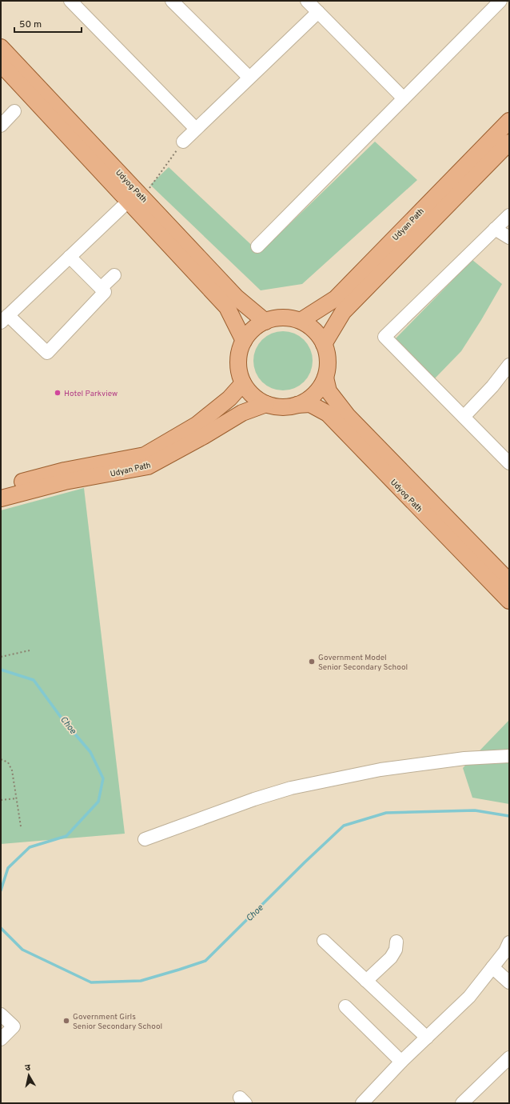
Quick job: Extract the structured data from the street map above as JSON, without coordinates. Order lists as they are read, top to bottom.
{
  "streets": {
    "main road": ["Udyog Path", "Udyan Path"]
  },
  "crossings": [
    ["Udyog Path", "Udyan Path"]
  ],
  "water": ["Choe"],
  "places": ["Hotel Parkview", "Government Model Senior Secondary School", "Government Girls Senior Secondary School"],
  "scale_bar": "50 m",
  "north": "top"
}
